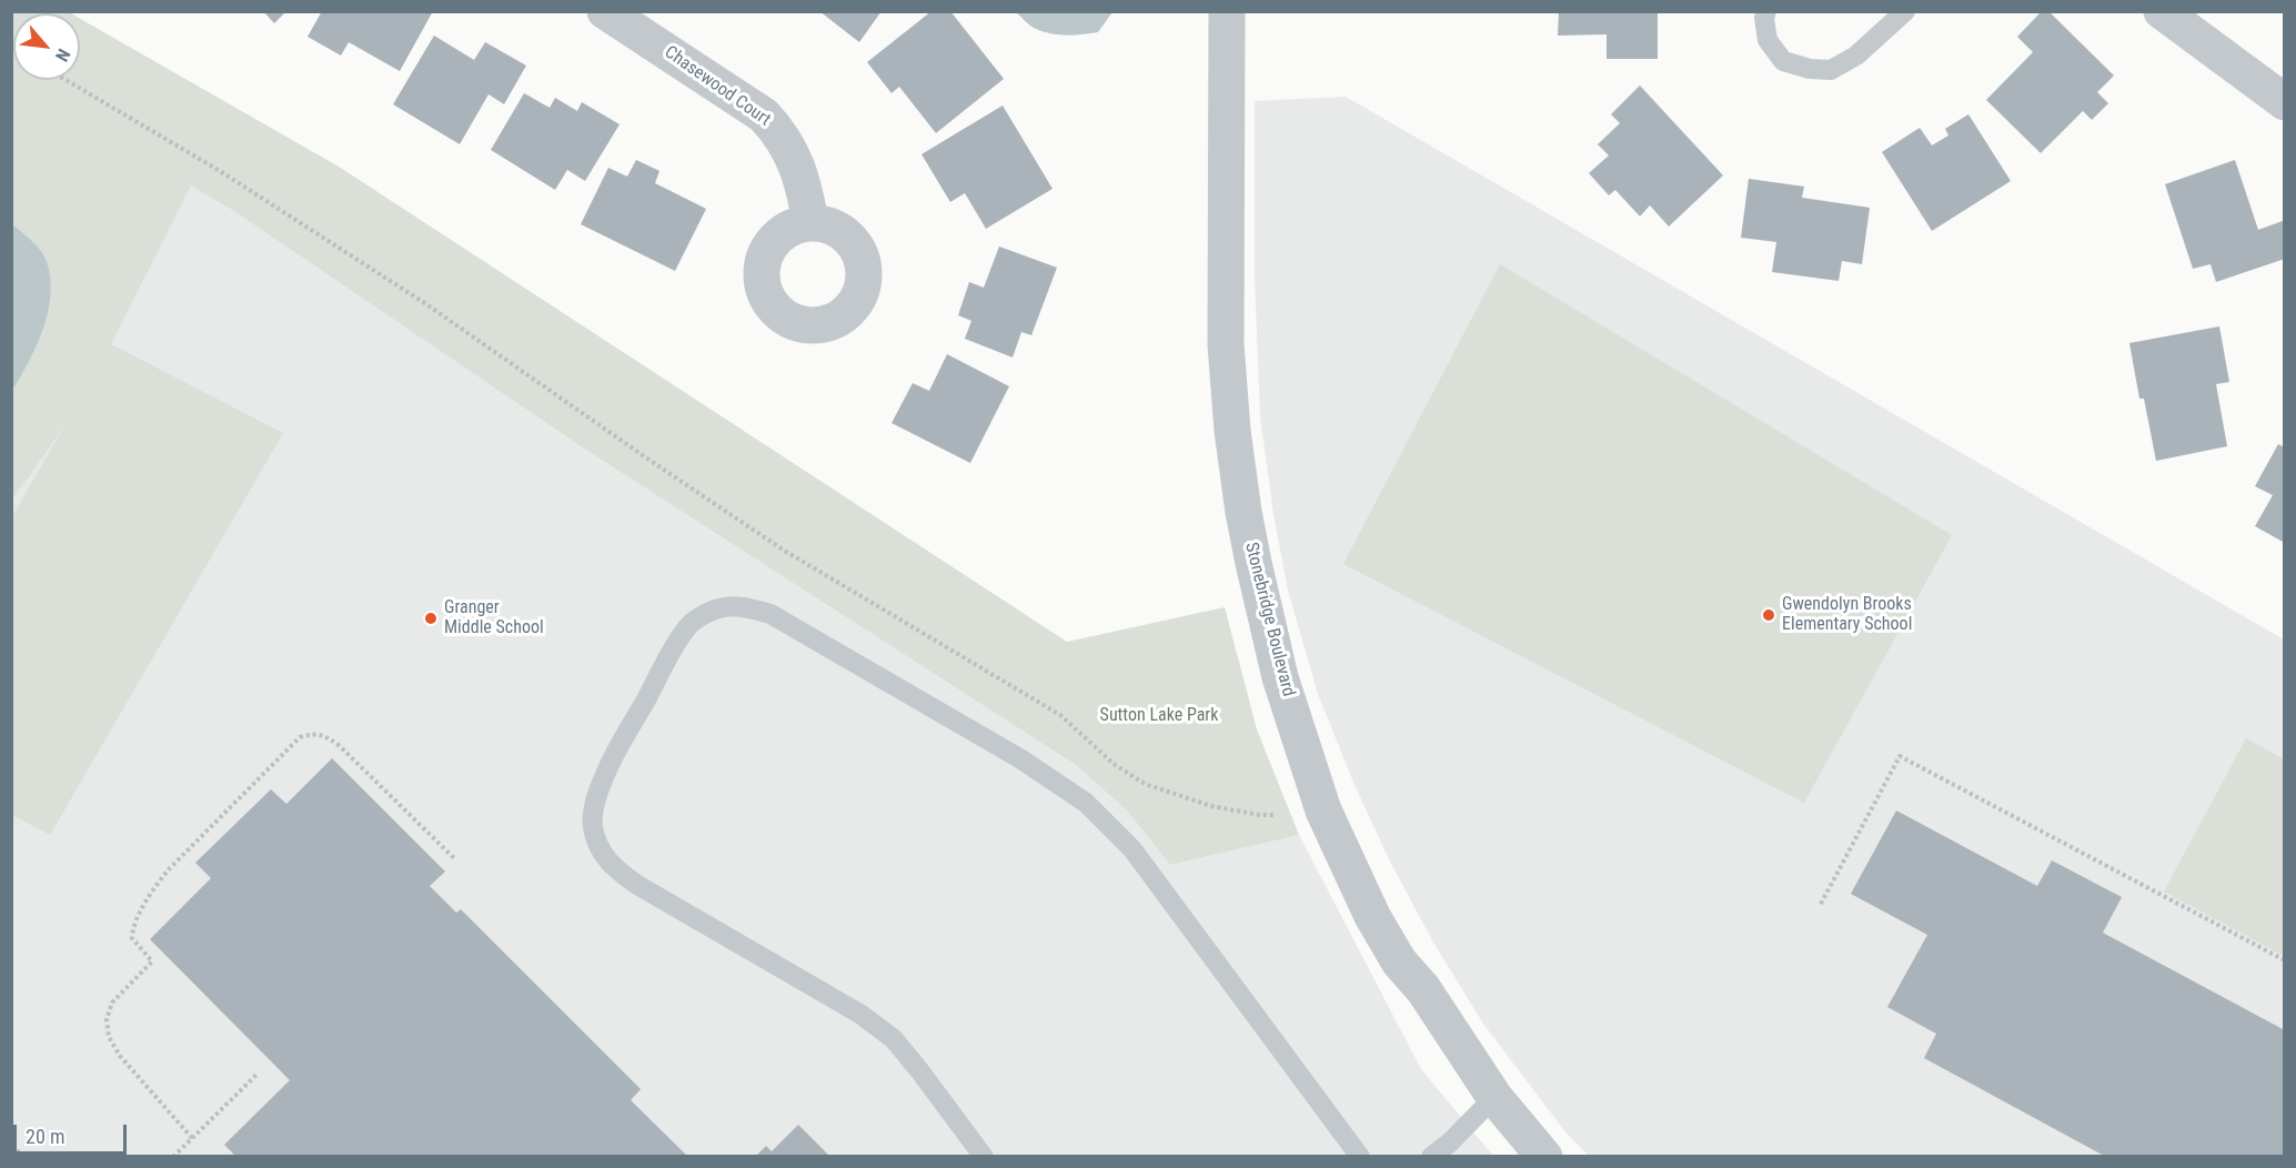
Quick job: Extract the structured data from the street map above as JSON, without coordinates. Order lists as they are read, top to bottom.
{
  "streets": {
    "street": ["Chasewood Court", "Stonebridge Boulevard"]
  },
  "parks": ["Sutton Lake Park"],
  "places": ["Gwendolyn Brooks Elementary School", "Granger Middle School"],
  "scale_bar": "20 m",
  "north": "bottom right"
}
